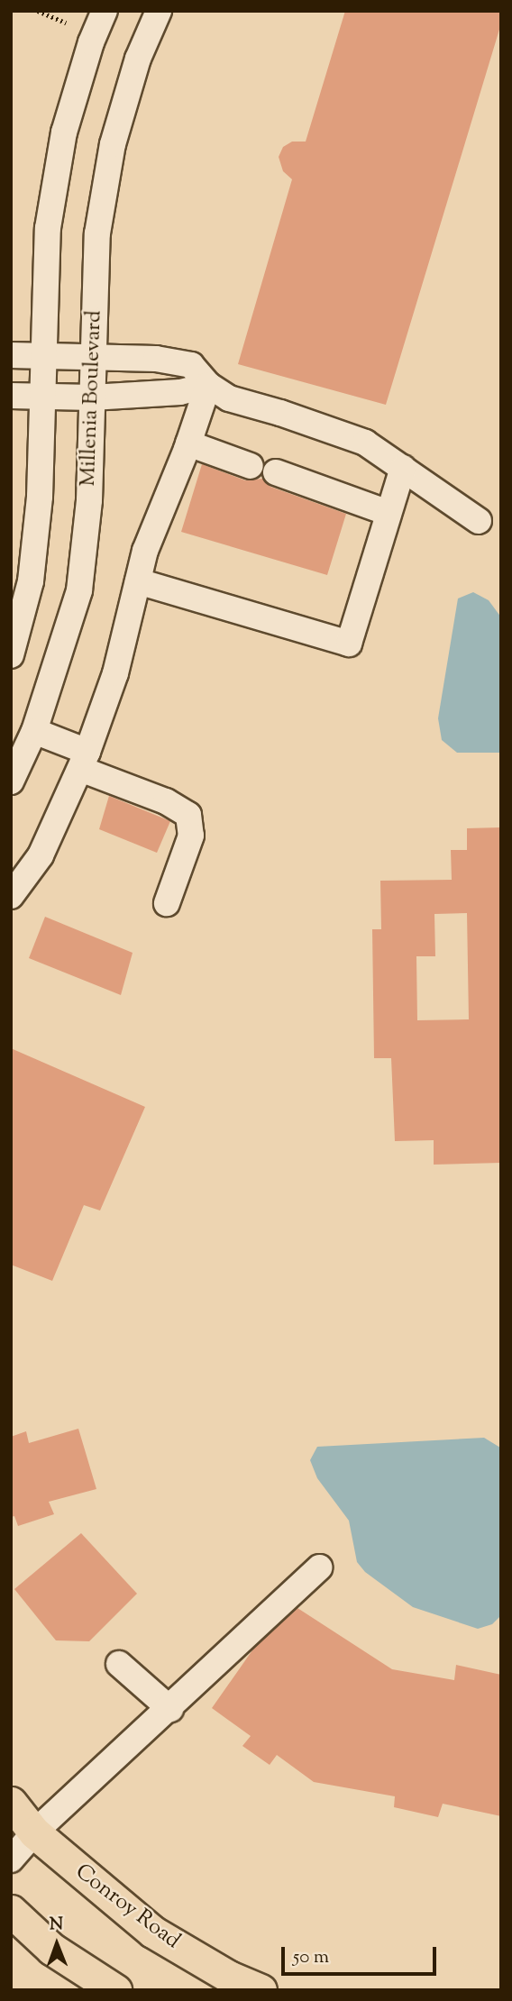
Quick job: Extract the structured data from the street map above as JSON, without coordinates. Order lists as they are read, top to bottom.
{
  "streets": {
    "main road": ["Conroy Road"],
    "street": ["Millenia Boulevard"]
  },
  "scale_bar": "50 m",
  "north": "top"
}
